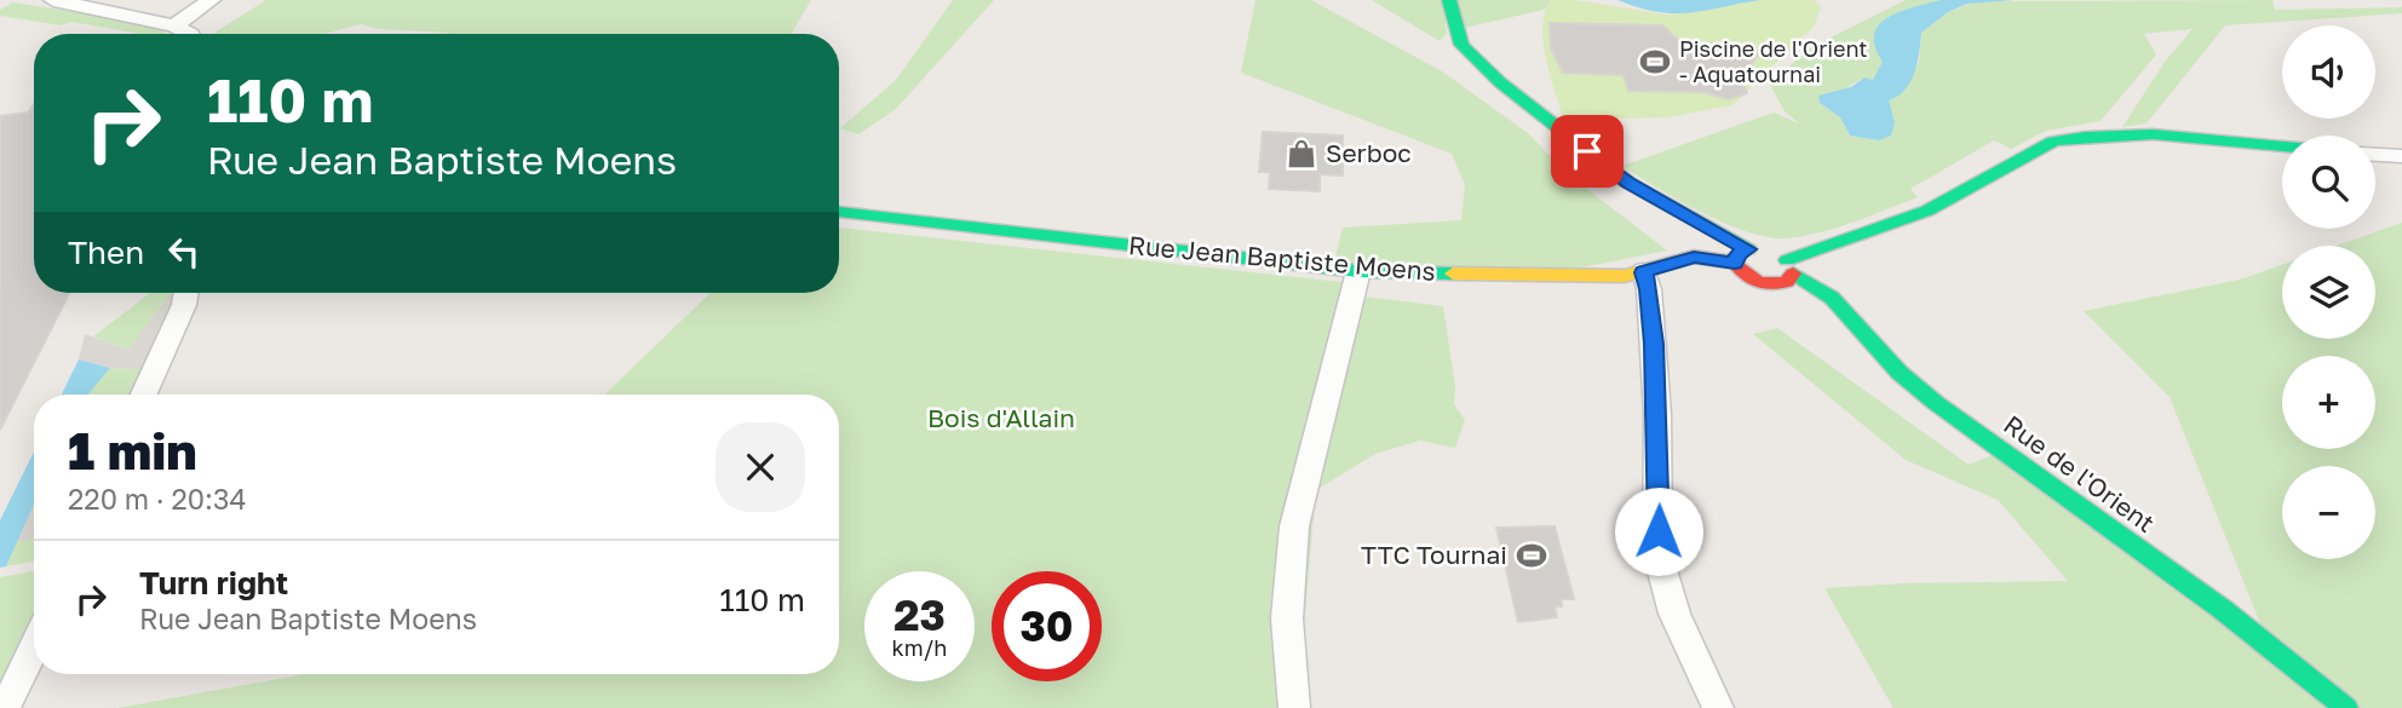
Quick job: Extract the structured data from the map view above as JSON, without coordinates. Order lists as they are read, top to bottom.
{
  "streets": {
    "street": ["Rue Jean Baptiste Moens", "Rue de l'Orient"]
  },
  "crossings": [
    ["Rue Jean Baptiste Moens", "Rue de l'Orient"]
  ],
  "parks": ["Bois d'Allain"],
  "places": {
    "sports": ["Piscine de l'Orient - Aquatournai", "TTC Tournai"],
    "shop": ["Serboc"]
  },
  "page": {
    "map_buttons": ["+", "−"],
    "turn": ["110 m", "Rue Jean Baptiste Moens"],
    "then": "Then",
    "heading": ["1 min", "220 m · 20:34"],
    "list": [
      {
        "name": "Turn right",
        "note": "Rue Jean Baptiste Moens",
        "value": "110 m"
      }
    ],
    "speed": "23 km/h",
    "limit": "30"
  }
}
